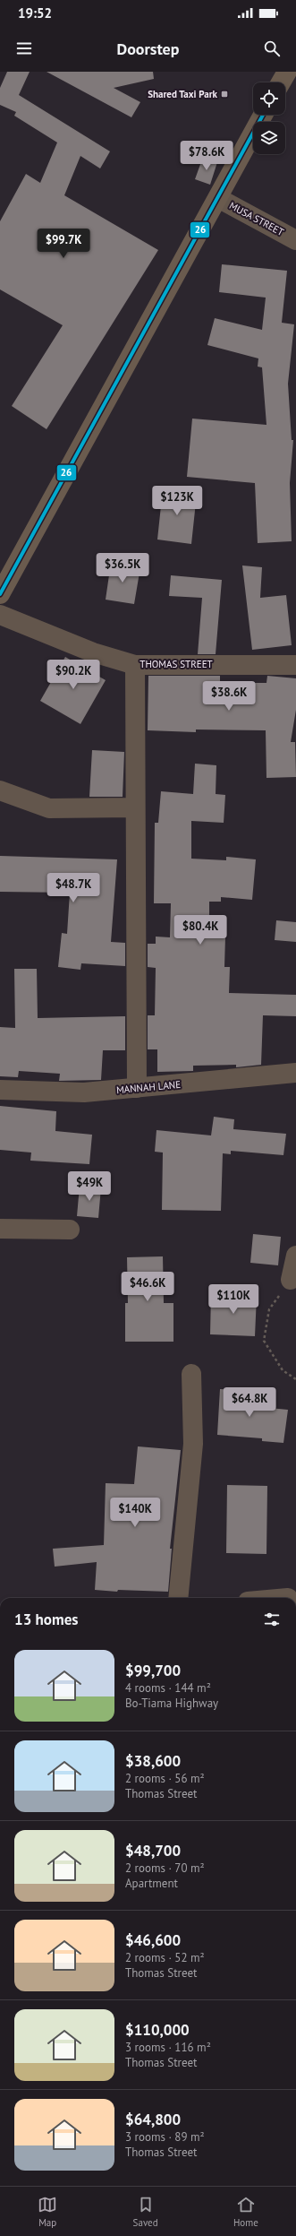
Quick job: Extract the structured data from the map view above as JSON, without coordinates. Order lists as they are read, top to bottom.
{
  "streets": {
    "street": ["MUSA STREET", "THOMAS STREET", "MANNAH LANE"]
  },
  "places": {
    "transit": ["Shared Taxi Park"]
  },
  "lines": ["transit line 26"],
  "page": {
    "status": "19:52",
    "header": "Doorstep",
    "price": [
      "$78.6K",
      "$99.7K",
      "$123K",
      "$36.5K",
      "$90.2K",
      "$38.6K",
      "$48.7K",
      "$80.4K",
      "$49K",
      "$46.6K",
      "$110K",
      "$64.8K",
      "$140K"
    ],
    "heading": "13 homes",
    "list": [
      {
        "name": "$99,700",
        "note": "4 rooms · 144 m² · Bo-Tiama Highway"
      },
      {
        "name": "$38,600",
        "note": "2 rooms · 56 m² · Thomas Street"
      },
      {
        "name": "$48,700",
        "note": "2 rooms · 70 m² · Apartment"
      },
      {
        "name": "$46,600",
        "note": "2 rooms · 52 m² · Thomas Street"
      },
      {
        "name": "$110,000",
        "note": "3 rooms · 116 m² · Thomas Street"
      },
      {
        "name": "$64,800",
        "note": "3 rooms · 89 m² · Thomas Street"
      }
    ],
    "tabs": ["Map", "Saved", "Home"]
  }
}
